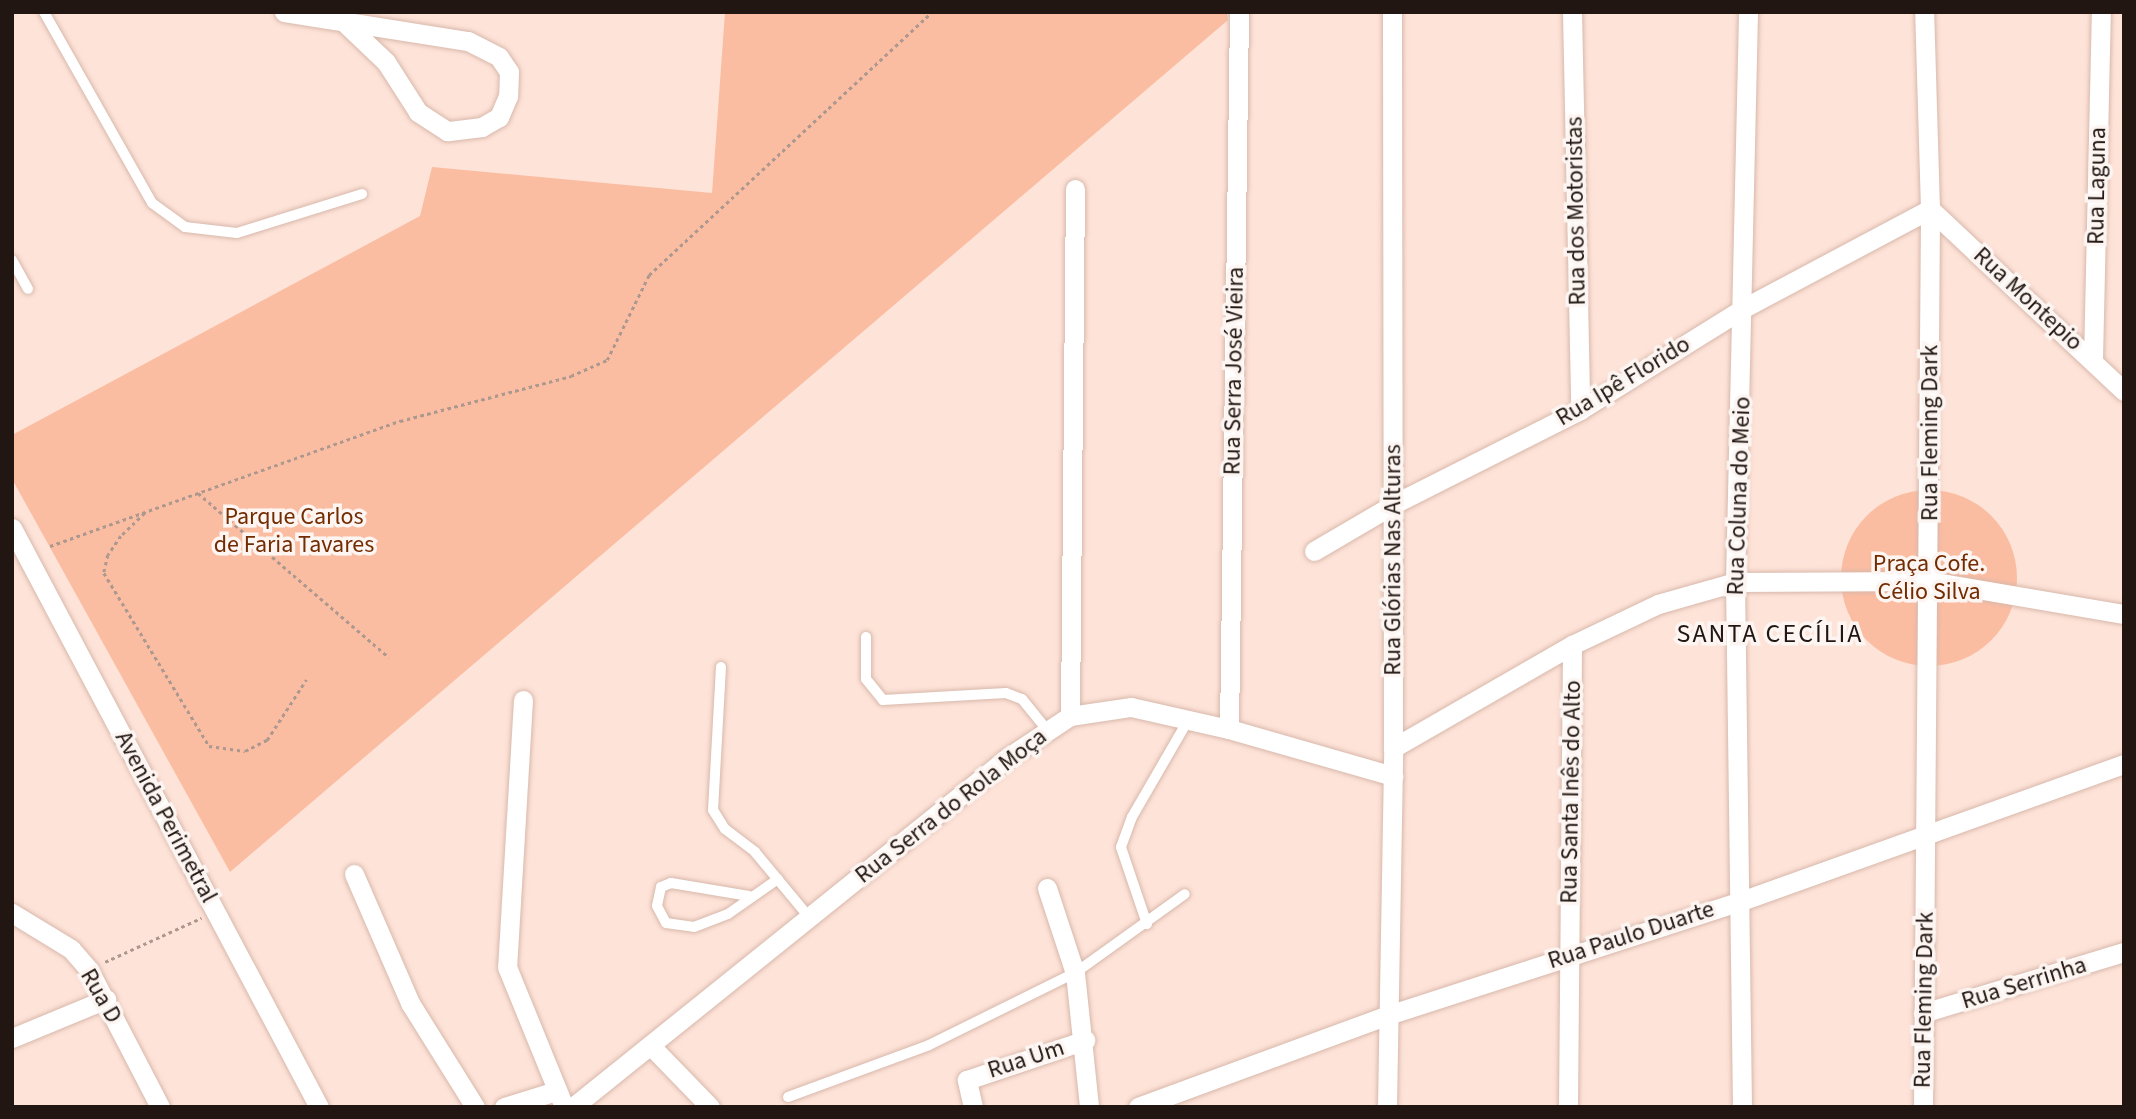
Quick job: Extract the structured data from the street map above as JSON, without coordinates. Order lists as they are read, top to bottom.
{
  "streets": {
    "street": [
      "Rua Laguna",
      "Rua dos Motoristas",
      "Rua Montepio",
      "Rua Serra José Vieira",
      "Rua Ipê Florido",
      "Rua Fleming Dark",
      "Rua Coluna do Meio",
      "Rua Glórias Nas Alturas",
      "Rua Santa Inês do Alto",
      "Rua Serra do Rola Moça",
      "Avenida Perimetral",
      "Rua Paulo Duarte",
      "Rua Serrinha",
      "Rua D",
      "Rua Um"
    ]
  },
  "crossings": [
    ["Rua Laguna", "Rua Montepio"],
    ["Rua dos Motoristas", "Rua Ipê Florido"],
    ["Rua Montepio", "Rua Ipê Florido"],
    ["Rua Montepio", "Rua Fleming Dark"],
    ["Rua Serra José Vieira", "Rua Serra do Rola Moça"],
    ["Rua Ipê Florido", "Rua Fleming Dark"],
    ["Rua Ipê Florido", "Rua Coluna do Meio"],
    ["Rua Ipê Florido", "Rua Glórias Nas Alturas"],
    ["Rua Fleming Dark", "Rua Paulo Duarte"],
    ["Rua Fleming Dark", "Rua Serrinha"],
    ["Rua Coluna do Meio", "Rua Paulo Duarte"],
    ["Rua Glórias Nas Alturas", "Rua Serra do Rola Moça"],
    ["Rua Glórias Nas Alturas", "Rua Paulo Duarte"],
    ["Rua Santa Inês do Alto", "Rua Paulo Duarte"]
  ],
  "districts": ["SANTA CECÍLIA"],
  "parks": ["Parque Carlos de Faria Tavares", "Praça Cofe. Célio Silva"]
}
